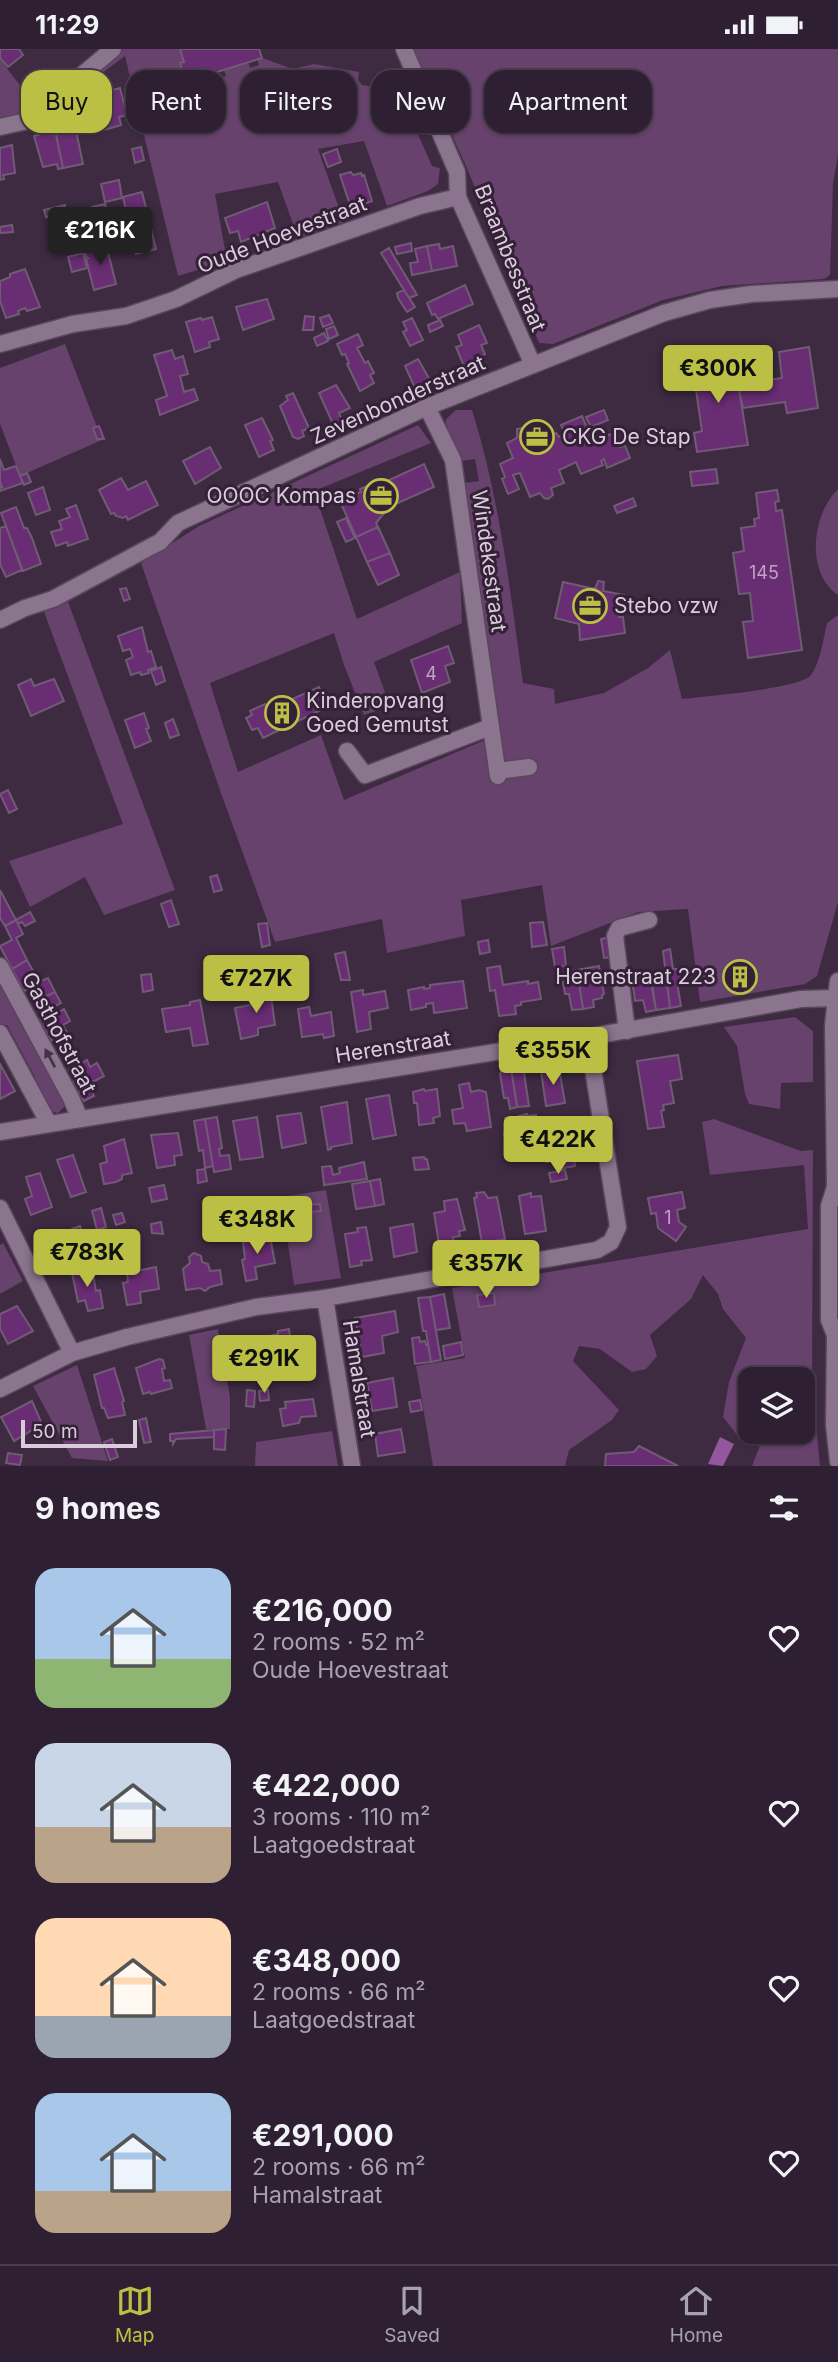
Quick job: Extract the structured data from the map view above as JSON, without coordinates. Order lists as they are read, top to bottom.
{
  "streets": {
    "street": [
      "Oude Hoevestraat",
      "Braambesstraat",
      "Zevenbonderstraat",
      "Windekestraat",
      "Gasthofstraat",
      "Herenstraat",
      "Hamalstraat"
    ]
  },
  "crossings": [
    ["Oude Hoevestraat", "Braambesstraat"],
    ["Braambesstraat", "Zevenbonderstraat"],
    ["Zevenbonderstraat", "Windekestraat"],
    ["Gasthofstraat", "Herenstraat"]
  ],
  "places": {
    "office": ["CKG De Stap", "OOOC Kompas", "Stebo vzw"],
    "building": ["Kinderopvang Goed Gemutst", "Herenstraat 223"]
  },
  "house_numbers": ["145", "4", "1"],
  "scale_bar": "50 m",
  "page": {
    "status": "11:29",
    "chip": [
      "Buy",
      "Rent",
      "Filters",
      "New",
      "Apartment"
    ],
    "price": [
      "€216K",
      "€300K",
      "€727K",
      "€355K",
      "€422K",
      "€348K",
      "€783K",
      "€357K",
      "€291K"
    ],
    "scale": "50 m",
    "heading": "9 homes",
    "list": [
      {
        "name": "€216,000",
        "note": "2 rooms · 52 m² · Oude Hoevestraat"
      },
      {
        "name": "€422,000",
        "note": "3 rooms · 110 m² · Laatgoedstraat"
      },
      {
        "name": "€348,000",
        "note": "2 rooms · 66 m² · Laatgoedstraat"
      },
      {
        "name": "€291,000",
        "note": "2 rooms · 66 m² · Hamalstraat"
      }
    ],
    "tabs": ["Map", "Saved", "Home"]
  }
}
